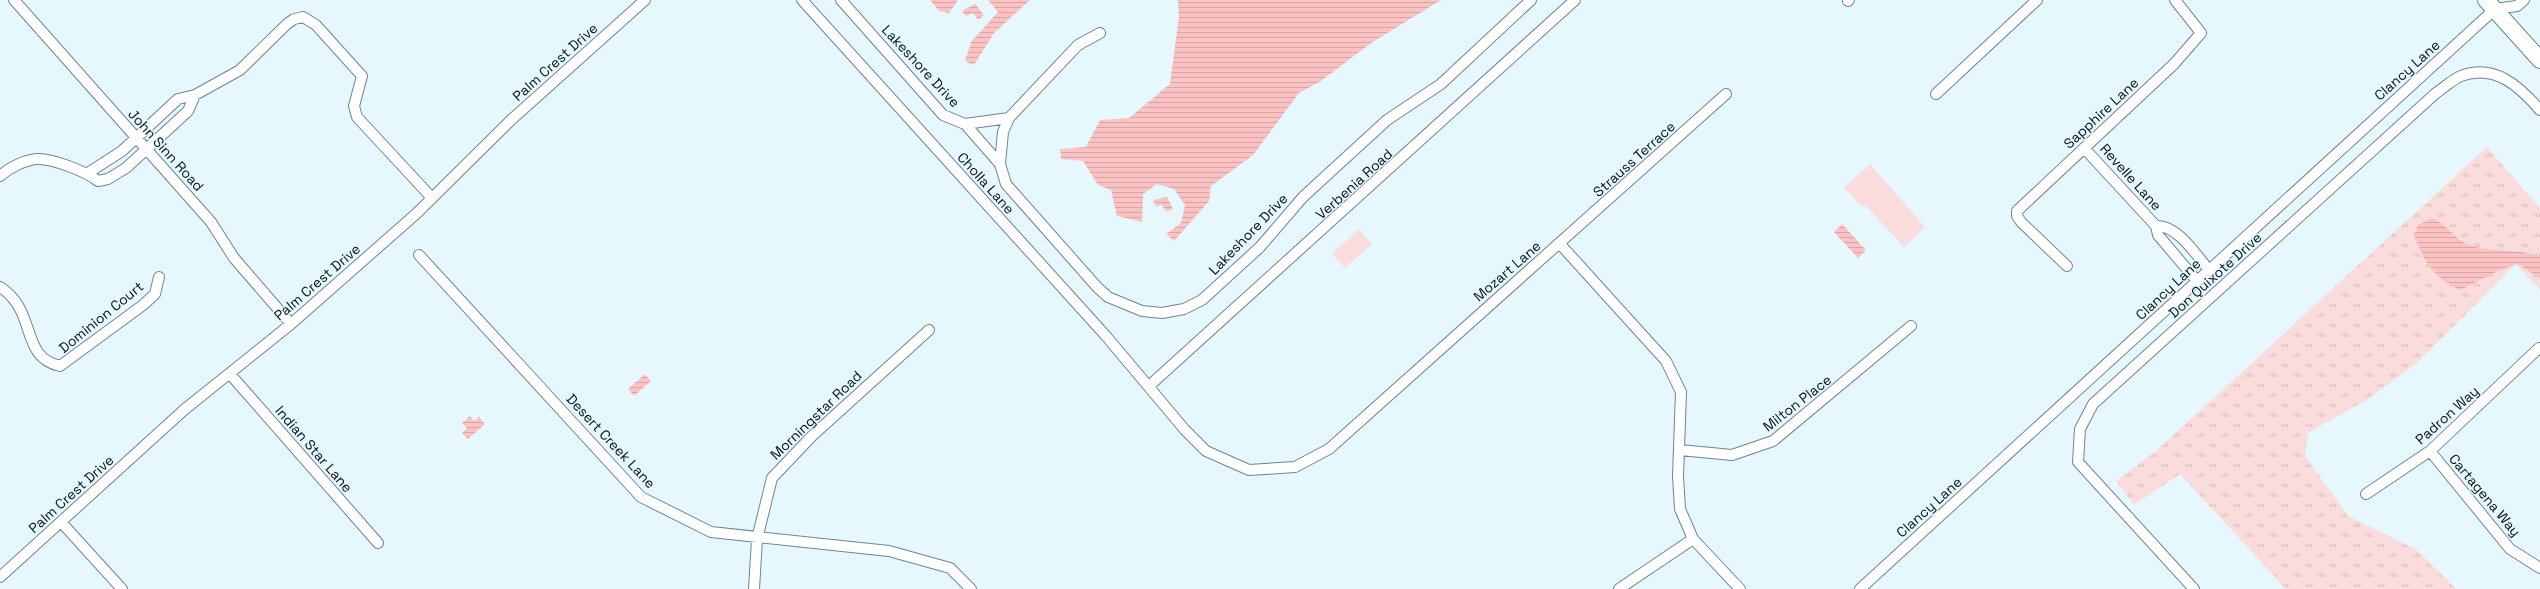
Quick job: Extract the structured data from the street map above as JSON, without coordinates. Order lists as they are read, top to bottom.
{
  "streets": {
    "street": [
      "Palm Crest Drive",
      "Lakeshore Drive",
      "Clancy Lane",
      "Sapphire Lane",
      "John Sinn Road",
      "Strauss Terrace",
      "Revelle Lane",
      "Cholla Lane",
      "Verbenia Road",
      "Mozart Lane",
      "Don Quixote Drive",
      "Dominion Court",
      "Milton Place",
      "Morningstar Road",
      "Padron Way",
      "Desert Creek Lane",
      "Indian Star Lane",
      "Cartagena Way"
    ]
  },
  "crossings": [
    ["Palm Crest Drive", "John Sinn Road"],
    ["Palm Crest Drive", "Indian Star Lane"],
    ["Clancy Lane", "Revelle Lane"],
    ["Sapphire Lane", "Revelle Lane"],
    ["Strauss Terrace", "Mozart Lane"],
    ["Cholla Lane", "Verbenia Road"],
    ["Cholla Lane", "Mozart Lane"],
    ["Verbenia Road", "Mozart Lane"],
    ["Mozart Lane", "Milton Place"],
    ["Morningstar Road", "Desert Creek Lane"],
    ["Padron Way", "Cartagena Way"]
  ]
}
